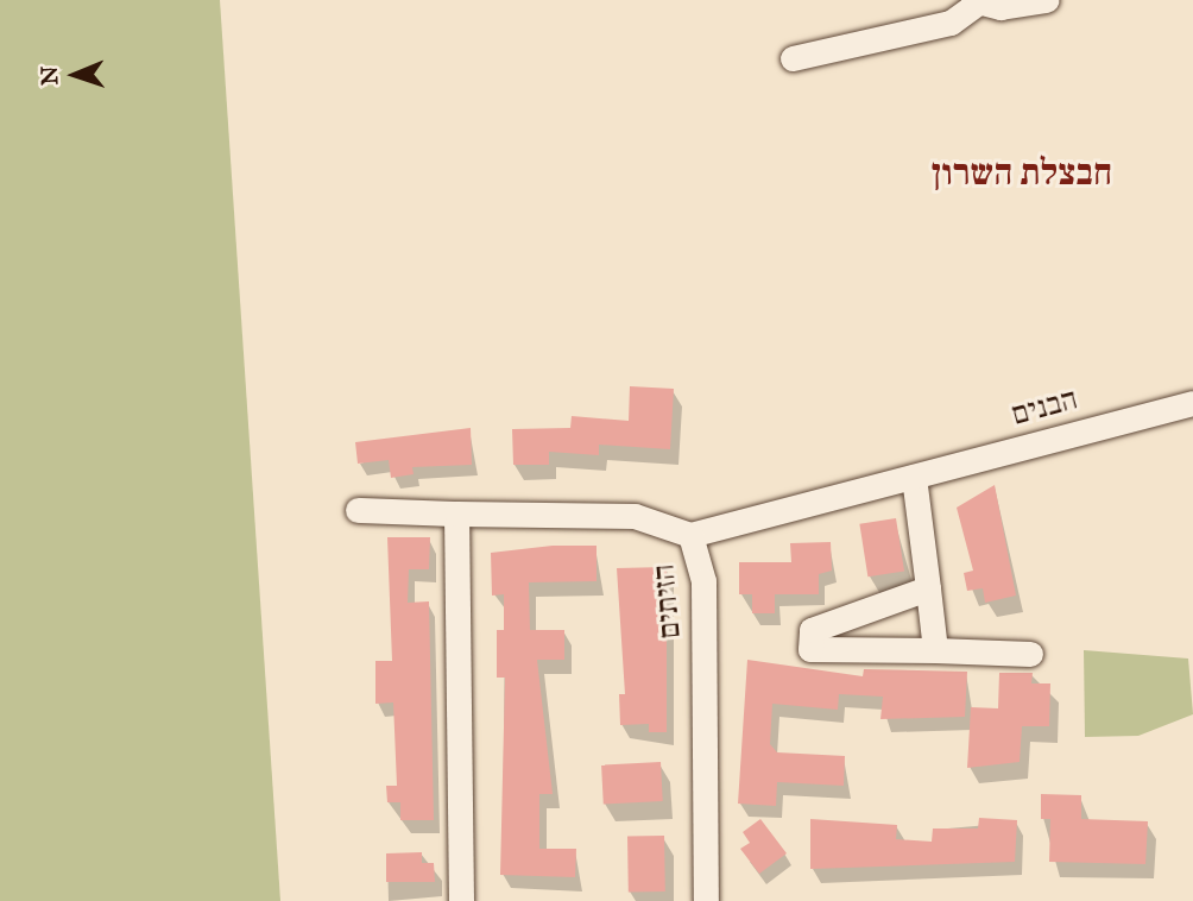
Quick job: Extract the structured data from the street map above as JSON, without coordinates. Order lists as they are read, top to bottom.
{
  "streets": {
    "street": ["הבנים", "הזיתים"]
  },
  "crossings": [
    ["הבנים", "הזיתים"]
  ],
  "districts": ["חבצלת השרון"],
  "north": "left"
}
